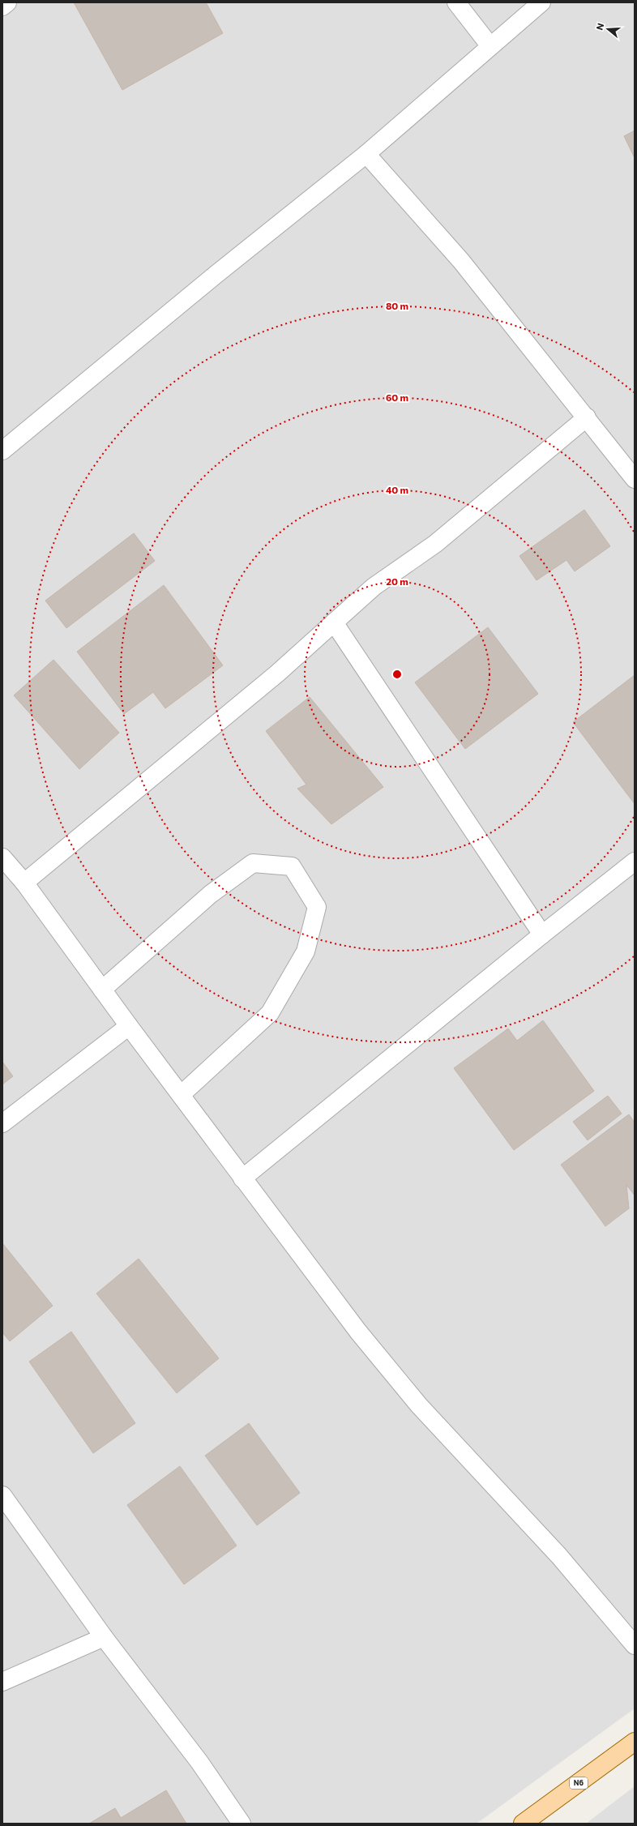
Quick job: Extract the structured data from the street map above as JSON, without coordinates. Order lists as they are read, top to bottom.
{
  "streets": {
    "main road": ["N6"]
  },
  "north": "left",
  "rings": [
    "80 m",
    "60 m",
    "40 m",
    "20 m"
  ]
}
